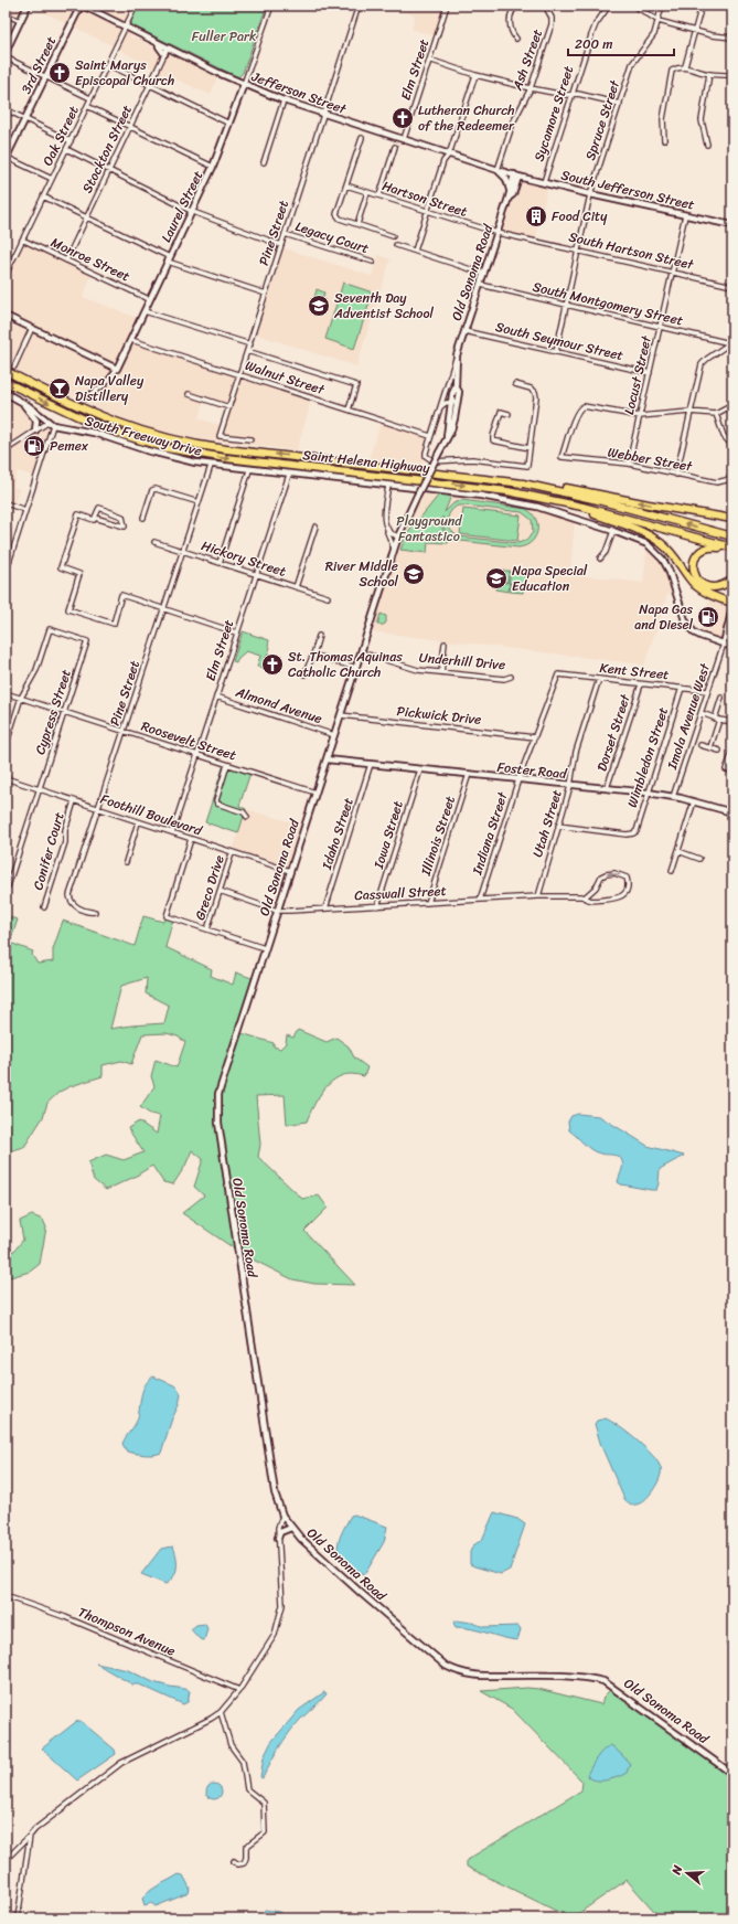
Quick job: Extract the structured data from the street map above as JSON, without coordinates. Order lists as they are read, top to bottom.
{
  "streets": {
    "highway": ["Saint Helena Highway"],
    "main road": [
      "3rd Street",
      "Jefferson Street",
      "South Jefferson Street",
      "Laurel Street",
      "Old Sonoma Road",
      "South Freeway Drive",
      "Foster Road"
    ],
    "street": [
      "Ash Street",
      "Elm Street",
      "Sycamore Street",
      "Spruce Street",
      "Oak Street",
      "Stockton Street",
      "Hartson Street",
      "Pine Street",
      "Legacy Court",
      "South Hartson Street",
      "Monroe Street",
      "South Montgomery Street",
      "South Seymour Street",
      "Locust Street",
      "Walnut Street",
      "Webber Street",
      "Hickory Street",
      "Underhill Drive",
      "Kent Street",
      "Almond Avenue",
      "Cypress Street",
      "Pickwick Drive",
      "Imola Avenue West",
      "Dorset Street",
      "Roosevelt Street",
      "Wimbledon Street",
      "Foothill Boulevard",
      "Utah Street",
      "Idaho Street",
      "Indiana Street",
      "Iowa Street",
      "Illinois Street",
      "Conifer Court",
      "Greco Drive",
      "Casswall Street",
      "Thompson Avenue"
    ]
  },
  "crossings": [
    ["Ash Street", "Jefferson Street"],
    ["3rd Street", "Jefferson Street"],
    ["Elm Street", "Jefferson Street"],
    ["Elm Street", "South Freeway Drive"],
    ["Elm Street", "Hickory Street"],
    ["Elm Street", "Almond Avenue"],
    ["Elm Street", "Roosevelt Street"],
    ["Elm Street", "Foothill Boulevard"],
    ["Jefferson Street", "Oak Street"],
    ["Jefferson Street", "Stockton Street"],
    ["Jefferson Street", "South Jefferson Street"],
    ["Jefferson Street", "Laurel Street"],
    ["Jefferson Street", "Pine Street"],
    ["Jefferson Street", "Old Sonoma Road"],
    ["Sycamore Street", "South Jefferson Street"],
    ["Spruce Street", "South Jefferson Street"],
    ["Spruce Street", "South Hartson Street"],
    ["Spruce Street", "South Montgomery Street"],
    ["Spruce Street", "South Seymour Street"],
    ["Oak Street", "Monroe Street"],
    ["Stockton Street", "Monroe Street"],
    ["South Jefferson Street", "Old Sonoma Road"],
    ["South Jefferson Street", "Locust Street"],
    ["Hartson Street", "South Hartson Street"],
    ["Hartson Street", "Old Sonoma Road"],
    ["Laurel Street", "Monroe Street"],
    ["Laurel Street", "Walnut Street"],
    ["Pine Street", "Legacy Court"],
    ["Pine Street", "Walnut Street"],
    ["Pine Street", "South Freeway Drive"],
    ["Pine Street", "Hickory Street"],
    ["Pine Street", "Roosevelt Street"],
    ["Pine Street", "Foothill Boulevard"],
    ["South Hartson Street", "Old Sonoma Road"],
    ["South Hartson Street", "Locust Street"],
    ["Old Sonoma Road", "South Montgomery Street"],
    ["Old Sonoma Road", "South Seymour Street"],
    ["Old Sonoma Road", "Walnut Street"],
    ["Old Sonoma Road", "Underhill Drive"],
    ["Old Sonoma Road", "Almond Avenue"],
    ["Old Sonoma Road", "Pickwick Drive"],
    ["Old Sonoma Road", "Roosevelt Street"],
    ["Old Sonoma Road", "Foster Road"],
    ["Old Sonoma Road", "Foothill Boulevard"],
    ["Old Sonoma Road", "Casswall Street"],
    ["South Montgomery Street", "Locust Street"],
    ["South Seymour Street", "Locust Street"],
    ["Locust Street", "Webber Street"],
    ["South Freeway Drive", "Imola Avenue West"],
    ["Kent Street", "Imola Avenue West"],
    ["Kent Street", "Dorset Street"],
    ["Kent Street", "Wimbledon Street"],
    ["Kent Street", "Utah Street"],
    ["Kent Street", "Indiana Street"],
    ["Cypress Street", "Roosevelt Street"],
    ["Cypress Street", "Foothill Boulevard"],
    ["Pickwick Drive", "Indiana Street"],
    ["Imola Avenue West", "Foster Road"],
    ["Dorset Street", "Foster Road"],
    ["Wimbledon Street", "Foster Road"],
    ["Wimbledon Street", "Utah Street"],
    ["Foster Road", "Utah Street"],
    ["Foster Road", "Idaho Street"],
    ["Foster Road", "Indiana Street"],
    ["Foster Road", "Iowa Street"],
    ["Foster Road", "Illinois Street"],
    ["Foothill Boulevard", "Conifer Court"],
    ["Foothill Boulevard", "Greco Drive"],
    ["Utah Street", "Casswall Street"],
    ["Idaho Street", "Casswall Street"],
    ["Indiana Street", "Casswall Street"],
    ["Iowa Street", "Casswall Street"],
    ["Illinois Street", "Casswall Street"],
    ["Greco Drive", "Casswall Street"]
  ],
  "parks": ["Fuller Park", "Playground Fantastico"],
  "places": {
    "church": ["Saint Marys Episcopal Church", "Lutheran Church of the Redeemer", "St. Thomas Aquinas Catholic Church"],
    "building": ["Food City"],
    "school or university": ["Seventh Day Adventist School", "River Middle School", "Napa Special Education"],
    "bar": ["Napa Valley Distillery"],
    "fuel station": ["Pemex", "Napa Gas and Diesel"]
  },
  "scale_bar": "200 m",
  "north": "left"
}
